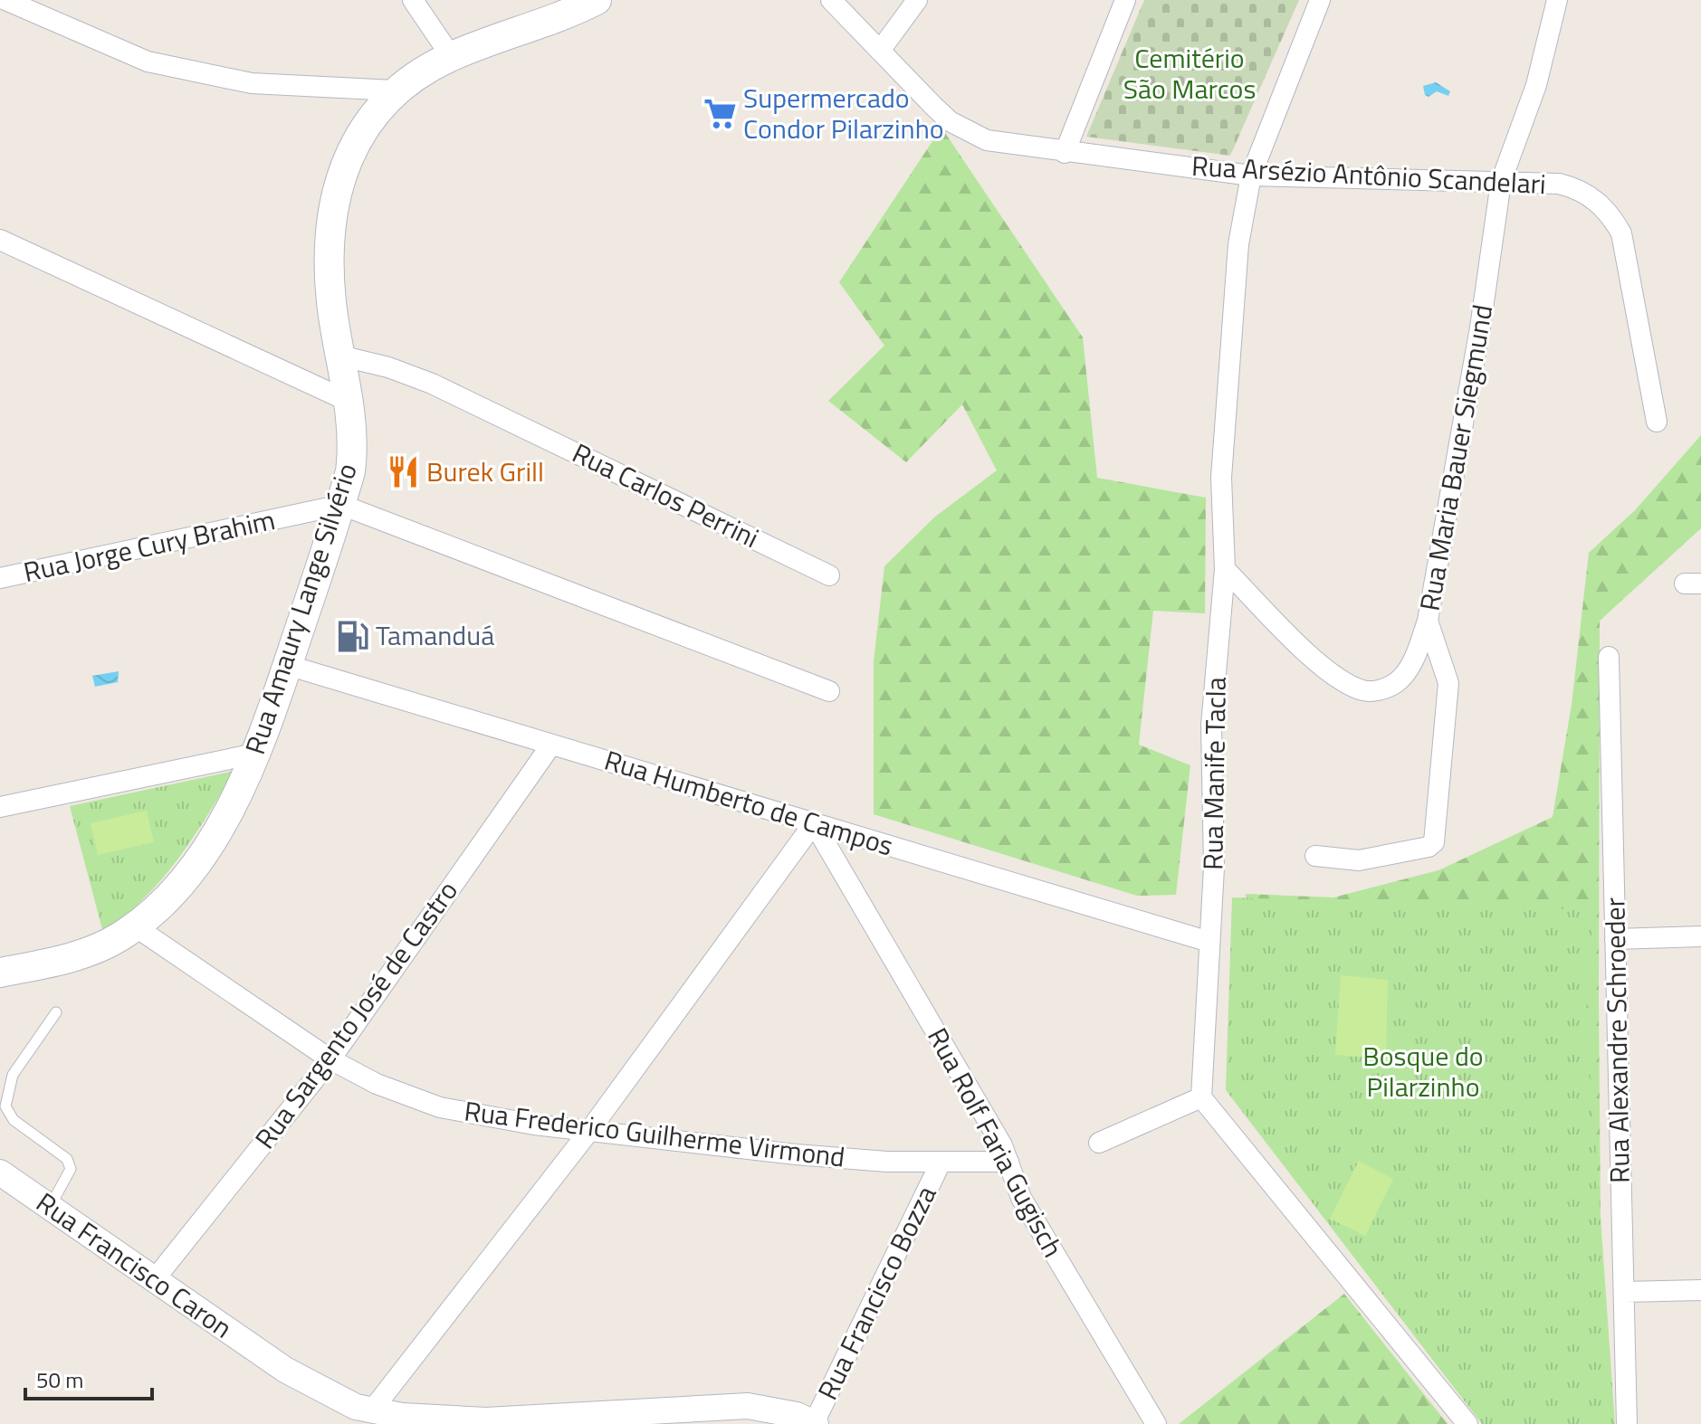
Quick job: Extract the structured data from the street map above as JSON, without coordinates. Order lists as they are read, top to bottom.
{
  "streets": {
    "main road": ["Rua Amaury Lange Silvério"],
    "street": [
      "Rua Arsézio Antônio Scandelari",
      "Rua Maria Bauer Siegmund",
      "Rua Carlos Perrini",
      "Rua Jorge Cury Brahim",
      "Rua Manife Tacla",
      "Rua Humberto de Campos",
      "Rua Sargento José de Castro",
      "Rua Alexandre Schroeder",
      "Rua Frederico Guilherme Virmond",
      "Rua Rolf Faria Gugisch",
      "Rua Francisco Caron",
      "Rua Francisco Bozza"
    ]
  },
  "crossings": [
    ["Rua Arsézio Antônio Scandelari", "Rua Maria Bauer Siegmund"],
    ["Rua Arsézio Antônio Scandelari", "Rua Manife Tacla"],
    ["Rua Carlos Perrini", "Rua Amaury Lange Silvério"],
    ["Rua Jorge Cury Brahim", "Rua Amaury Lange Silvério"],
    ["Rua Amaury Lange Silvério", "Rua Humberto de Campos"],
    ["Rua Amaury Lange Silvério", "Rua Frederico Guilherme Virmond"],
    ["Rua Manife Tacla", "Rua Humberto de Campos"],
    ["Rua Humberto de Campos", "Rua Sargento José de Castro"],
    ["Rua Humberto de Campos", "Rua Rolf Faria Gugisch"],
    ["Rua Sargento José de Castro", "Rua Frederico Guilherme Virmond"],
    ["Rua Sargento José de Castro", "Rua Francisco Caron"],
    ["Rua Frederico Guilherme Virmond", "Rua Rolf Faria Gugisch"],
    ["Rua Frederico Guilherme Virmond", "Rua Francisco Bozza"],
    ["Rua Francisco Caron", "Rua Francisco Bozza"]
  ],
  "parks": ["Cemitério São Marcos", "Bosque do Pilarzinho"],
  "places": {
    "supermarket": ["Supermercado Condor Pilarzinho"],
    "restaurant": ["Burek Grill"],
    "fuel station": ["Tamanduá"]
  },
  "scale_bar": "50 m"
}
